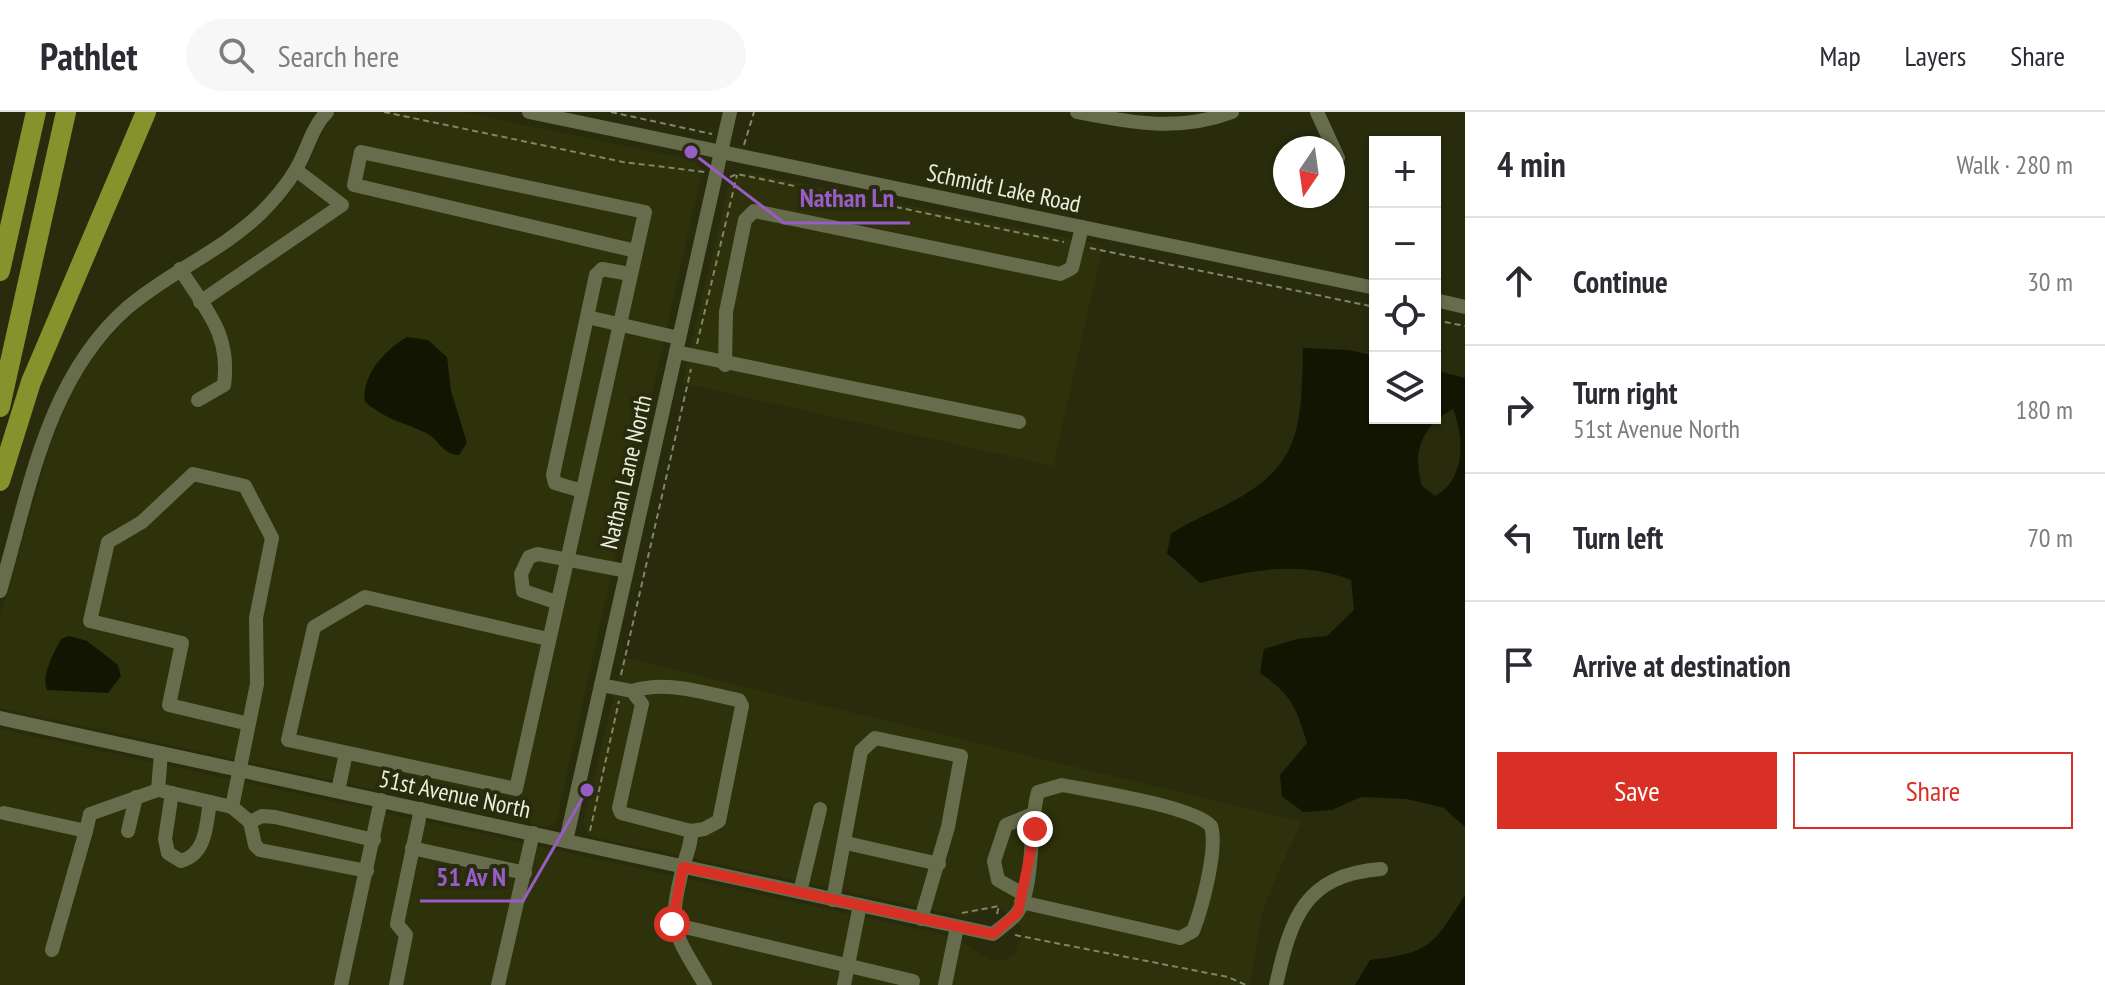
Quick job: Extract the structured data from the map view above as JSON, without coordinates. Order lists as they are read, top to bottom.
{
  "streets": {
    "street": ["Schmidt Lake Road", "Nathan Lane North", "51st Avenue North"]
  },
  "crossings": [
    ["Schmidt Lake Road", "Nathan Lane North"],
    ["Nathan Lane North", "51st Avenue North"]
  ],
  "places": ["Nathan Ln", "51 Av N"],
  "north": "bottom",
  "page": {
    "header": "Pathlet",
    "search": "Search here",
    "nav": ["Map", "Layers", "Share"],
    "heading": ["4 min", "Walk · 280 m"],
    "map_buttons": ["+", "−"],
    "list": [
      ["Continue", "30 m"],
      ["Turn right", "51st Avenue North", "180 m"],
      ["Turn left", "70 m"],
      "Arrive at destination"
    ],
    "buttons": ["Save", "Share"]
  }
}
